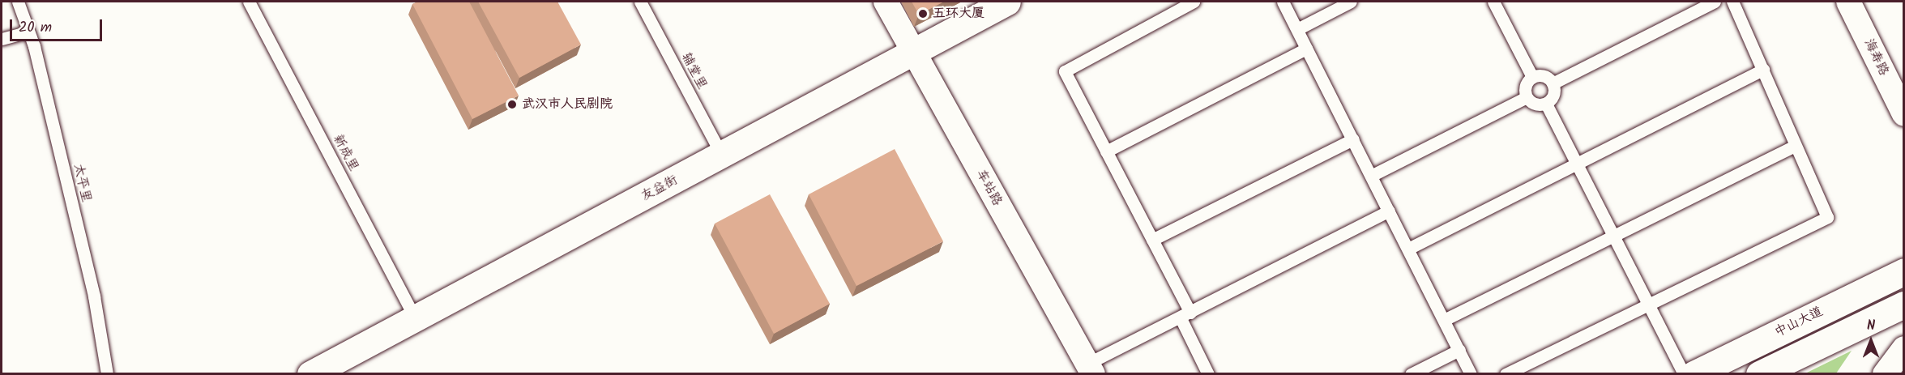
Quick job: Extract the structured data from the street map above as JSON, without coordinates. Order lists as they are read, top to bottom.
{
  "streets": {
    "street": [
      "海寿路",
      "车站路",
      "友益街",
      "中山大道"
    ],
    "lane": ["辅堂里", "新成里", "太平里"]
  },
  "crossings": [
    ["辅堂里", "友益街"],
    ["新成里", "友益街"],
    ["车站路", "友益街"]
  ],
  "places": ["五环大厦", "武汉市人民剧院"],
  "scale_bar": "20 m",
  "north": "top"
}
